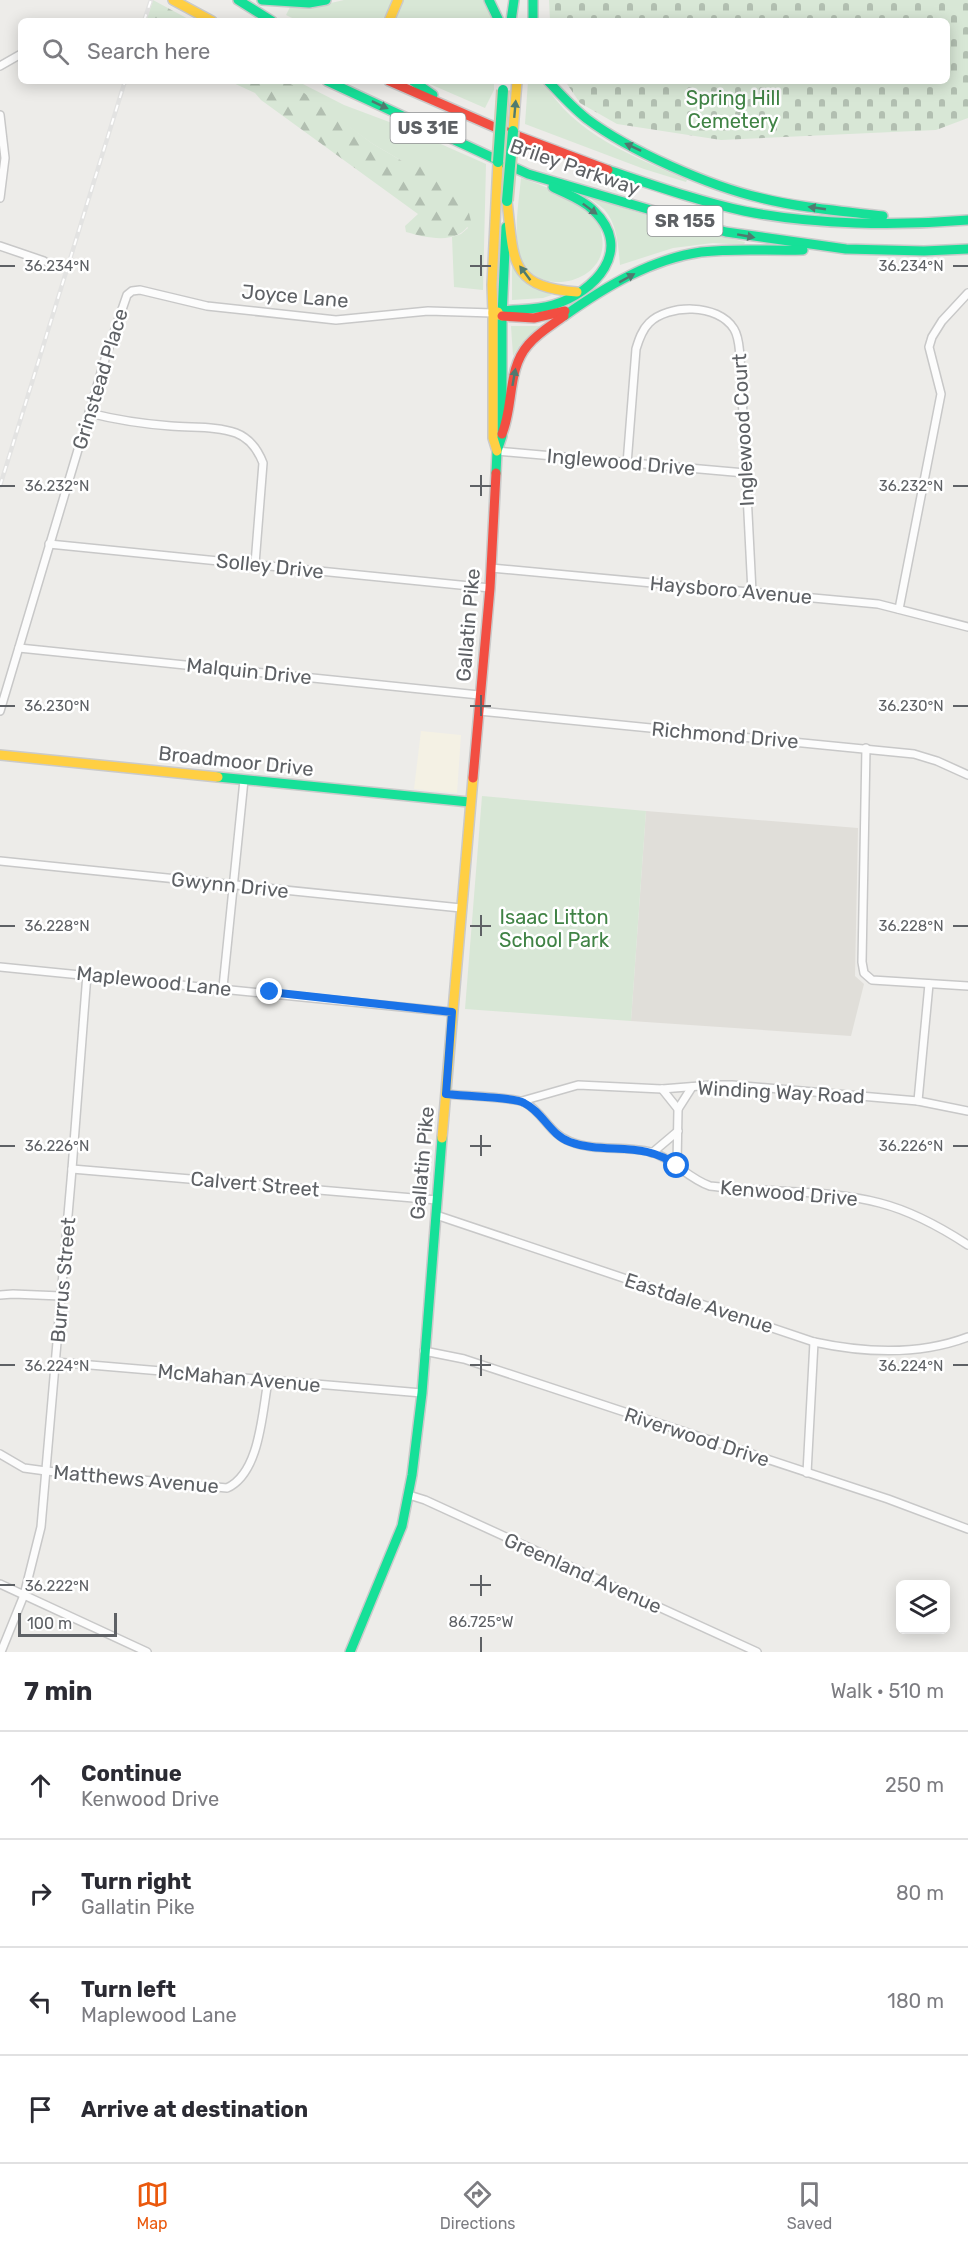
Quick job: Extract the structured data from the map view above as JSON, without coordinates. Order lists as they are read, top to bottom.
{
  "streets": {
    "main road": [
      "US 31E",
      "Briley Parkway",
      "SR 155",
      "Gallatin Pike",
      "Broadmoor Drive"
    ],
    "street": [
      "Joyce Lane",
      "Grinstead Place",
      "Inglewood Court",
      "Inglewood Drive",
      "Solley Drive",
      "Haysboro Avenue",
      "Malquin Drive",
      "Richmond Drive",
      "Gwynn Drive",
      "Maplewood Lane",
      "Winding Way Road",
      "Calvert Street",
      "Kenwood Drive",
      "Burrus Street",
      "Eastdale Avenue",
      "McMahan Avenue",
      "Riverwood Drive",
      "Matthews Avenue",
      "Greenland Avenue"
    ]
  },
  "crossings": [
    ["Joyce Lane", "Grinstead Place"],
    ["Joyce Lane", "Gallatin Pike"],
    ["Grinstead Place", "Solley Drive"],
    ["Grinstead Place", "Malquin Drive"],
    ["Inglewood Court", "Inglewood Drive"],
    ["Inglewood Court", "Haysboro Avenue"],
    ["Inglewood Drive", "Gallatin Pike"],
    ["Solley Drive", "Gallatin Pike"],
    ["Haysboro Avenue", "Gallatin Pike"],
    ["Gallatin Pike", "Malquin Drive"],
    ["Gallatin Pike", "Richmond Drive"],
    ["Gallatin Pike", "Broadmoor Drive"],
    ["Gallatin Pike", "Gwynn Drive"],
    ["Gallatin Pike", "Maplewood Lane"],
    ["Gallatin Pike", "Calvert Street"],
    ["Gallatin Pike", "Eastdale Avenue"],
    ["Gallatin Pike", "McMahan Avenue"],
    ["Gallatin Pike", "Riverwood Drive"],
    ["Gallatin Pike", "Greenland Avenue"],
    ["Maplewood Lane", "Burrus Street"],
    ["Winding Way Road", "Kenwood Drive"],
    ["Calvert Street", "Burrus Street"],
    ["Burrus Street", "McMahan Avenue"],
    ["Burrus Street", "Matthews Avenue"],
    ["McMahan Avenue", "Matthews Avenue"]
  ],
  "parks": ["Spring Hill Cemetery", "Isaac Litton School Park"],
  "scale_bar": "100 m",
  "page": {
    "search": "Search here",
    "scale": "100 m",
    "heading": ["7 min", "Walk · 510 m"],
    "list": [
      ["Continue", "Kenwood Drive", "250 m"],
      ["Turn right", "Gallatin Pike", "80 m"],
      ["Turn left", "Maplewood Lane", "180 m"],
      "Arrive at destination"
    ],
    "nav": ["Map", "Directions", "Saved"]
  },
  "coordinates": [
    "36.234°N",
    "36.232°N",
    "36.230°N",
    "36.228°N",
    "36.226°N",
    "36.224°N",
    "36.222°N",
    "86.725°W"
  ]
}
